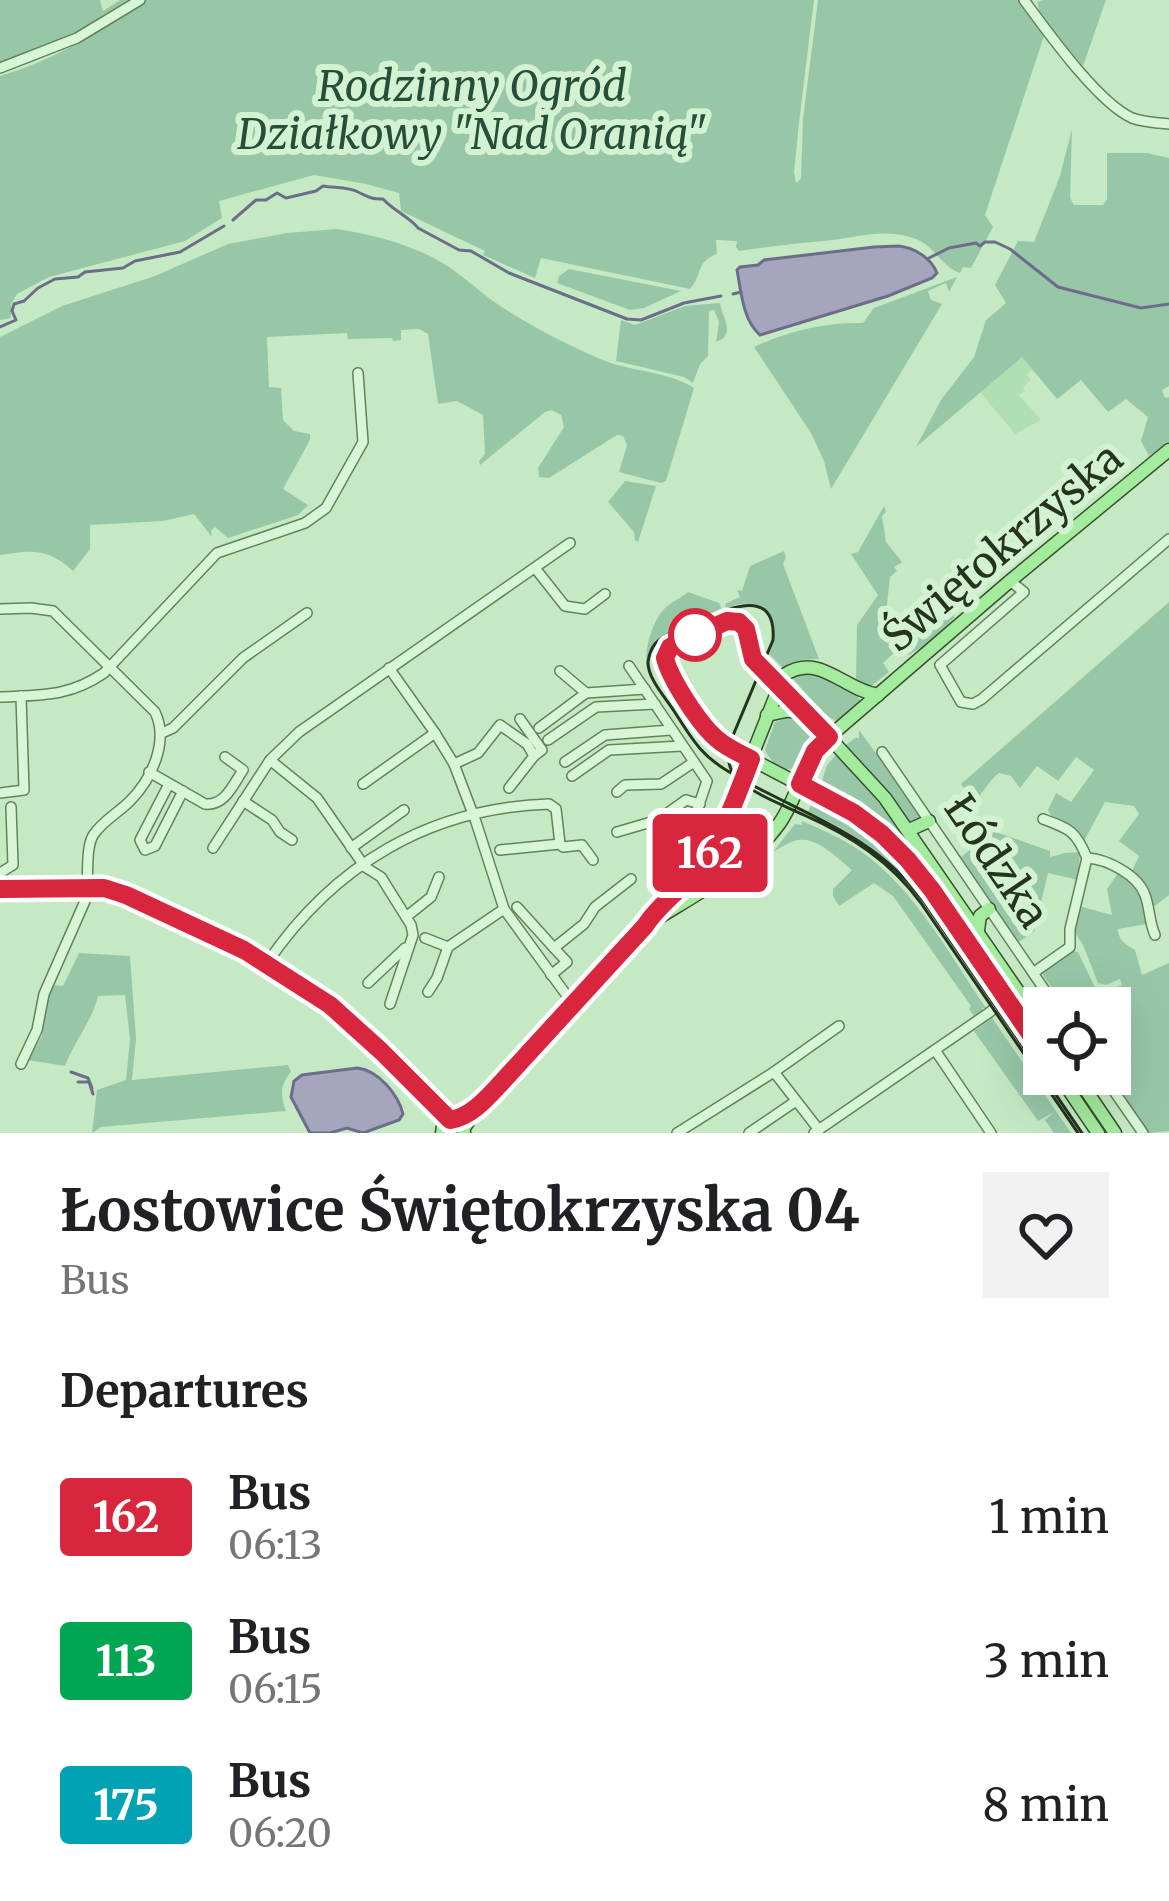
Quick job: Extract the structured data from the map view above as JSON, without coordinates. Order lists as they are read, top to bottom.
{
  "streets": {
    "main road": ["Świętokrzyska"],
    "street": ["Łódzka"]
  },
  "parks": ["Rodzinny Ogród Działkowy \"Nad Oranią\""],
  "lines": ["bus line 162"],
  "page": {
    "on_map": "162",
    "heading": [
      ["Łostowice Świętokrzyska 04", "Bus"],
      "Departures"
    ],
    "list": [
      {
        "mark": "162",
        "name": "Bus",
        "note": "06:13",
        "value": "1 min"
      },
      {
        "mark": "113",
        "name": "Bus",
        "note": "06:15",
        "value": "3 min"
      },
      {
        "mark": "175",
        "name": "Bus",
        "note": "06:20",
        "value": "8 min"
      }
    ]
  }
}
